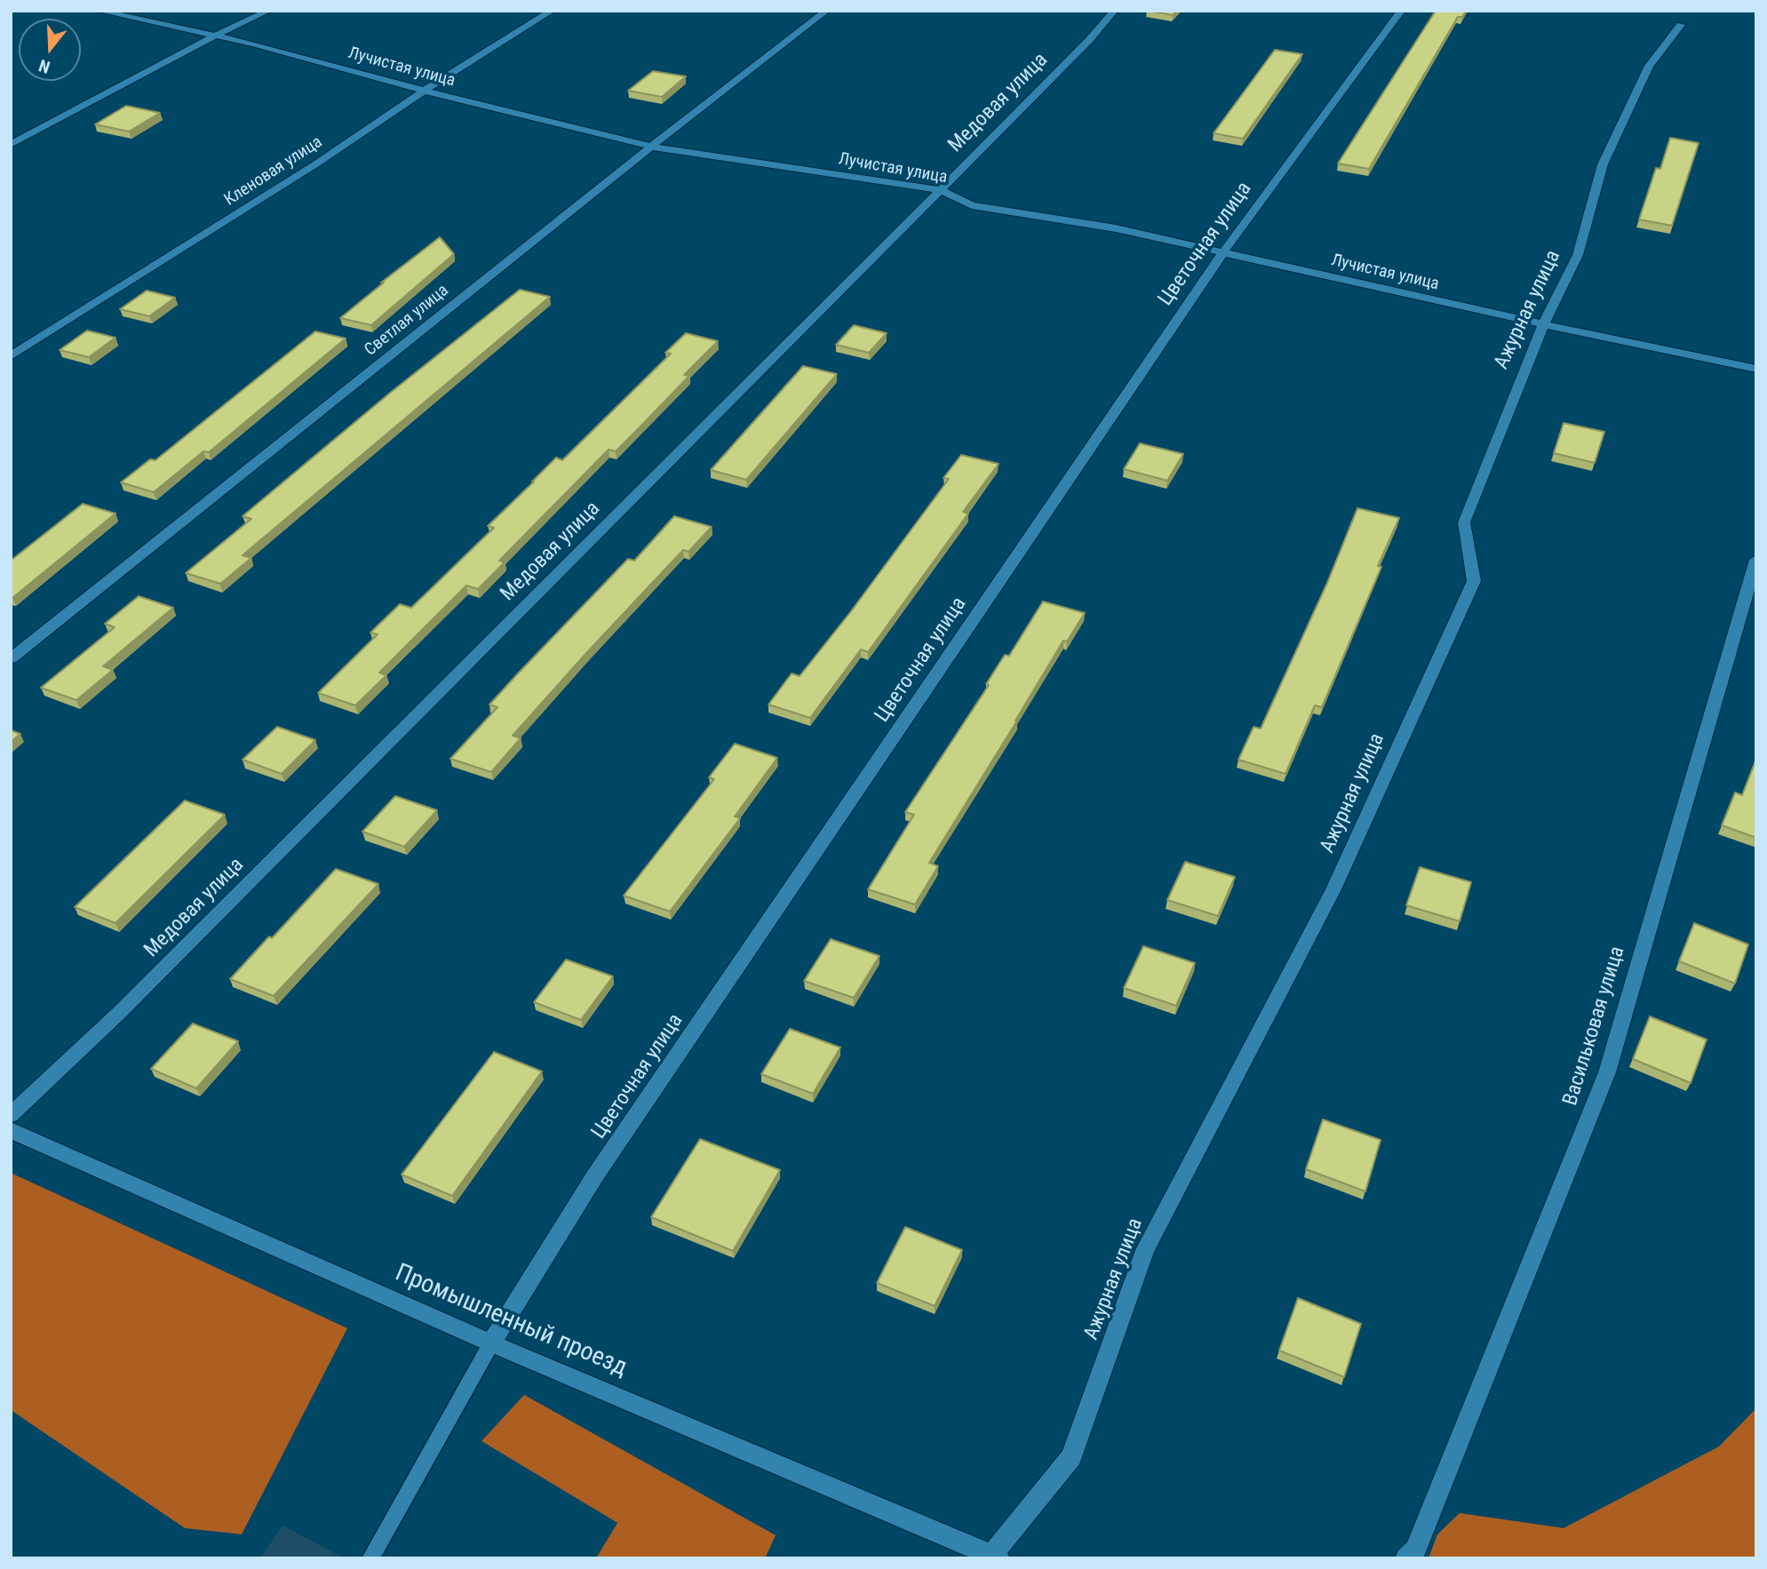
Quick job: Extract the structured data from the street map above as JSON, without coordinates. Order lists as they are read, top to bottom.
{
  "streets": {
    "street": [
      "Лучистая улица",
      "Медовая улица",
      "Кленовая улица",
      "Цветочная улица",
      "Ажурная улица",
      "Светлая улица",
      "Васильковая улица",
      "Промышленный проезд"
    ]
  },
  "crossings": [
    ["Лучистая улица", "Медовая улица"],
    ["Лучистая улица", "Кленовая улица"],
    ["Лучистая улица", "Цветочная улица"],
    ["Лучистая улица", "Ажурная улица"],
    ["Лучистая улица", "Светлая улица"],
    ["Цветочная улица", "Промышленный проезд"],
    ["Ажурная улица", "Промышленный проезд"]
  ],
  "north": "bottom"
}
